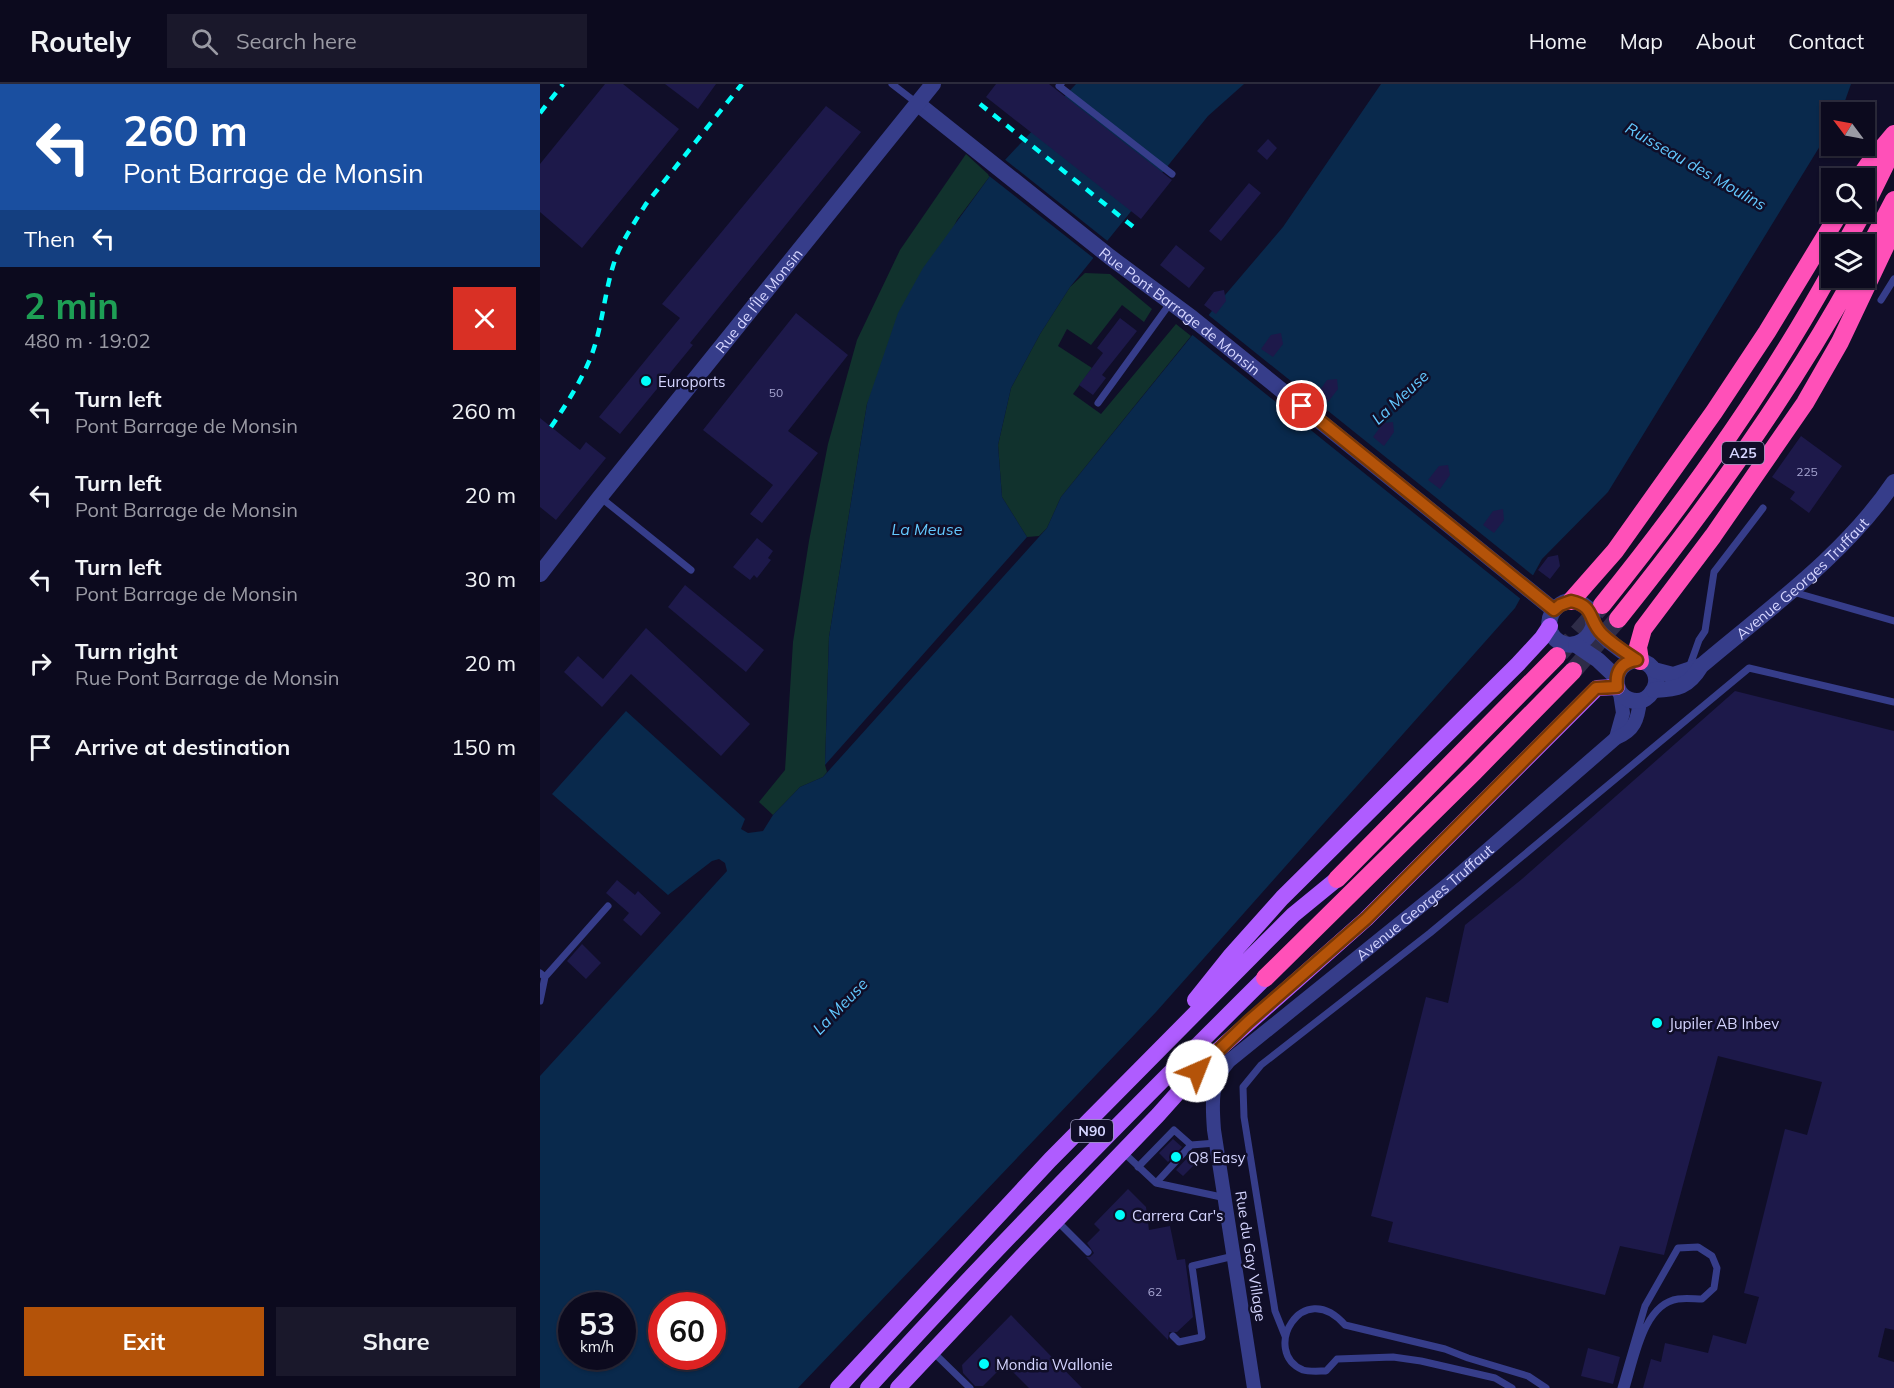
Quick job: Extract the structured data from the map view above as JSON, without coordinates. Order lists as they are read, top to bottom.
{
  "streets": {
    "highway": ["A25"],
    "main road": ["N90"],
    "street": [
      "Rue de l'Île Monsin",
      "Rue Pont Barrage de Monsin",
      "Avenue Georges Truffaut",
      "Rue du Gay Village"
    ]
  },
  "crossings": [
    ["Rue de l'Île Monsin", "Rue Pont Barrage de Monsin"],
    ["Rue Pont Barrage de Monsin", "N90"],
    ["Avenue Georges Truffaut", "N90"],
    ["Avenue Georges Truffaut", "Rue du Gay Village"]
  ],
  "water": ["Ruisseau des Moulins", "La Meuse"],
  "places": [
    "Euroports",
    "Jupiler AB Inbev",
    "Q8 Easy",
    "Carrera Car's",
    "Mondia Wallonie"
  ],
  "house_numbers": ["50", "225", "62"],
  "north": "top left",
  "page": {
    "header": "Routely",
    "search": "Search here",
    "nav": [
      "Home",
      "Map",
      "About",
      "Contact"
    ],
    "turn": ["260 m", "Pont Barrage de Monsin"],
    "then": "Then",
    "heading": ["2 min", "480 m · 19:02"],
    "list": [
      {
        "name": "Turn left",
        "note": "Pont Barrage de Monsin",
        "value": "260 m"
      },
      {
        "name": "Turn left",
        "note": "Pont Barrage de Monsin",
        "value": "20 m"
      },
      {
        "name": "Turn left",
        "note": "Pont Barrage de Monsin",
        "value": "30 m"
      },
      {
        "name": "Turn right",
        "note": "Rue Pont Barrage de Monsin",
        "value": "20 m"
      },
      {
        "name": "Arrive at destination",
        "value": "150 m"
      }
    ],
    "speed": "53 km/h",
    "limit": "60",
    "buttons": ["Exit", "Share"]
  }
}
